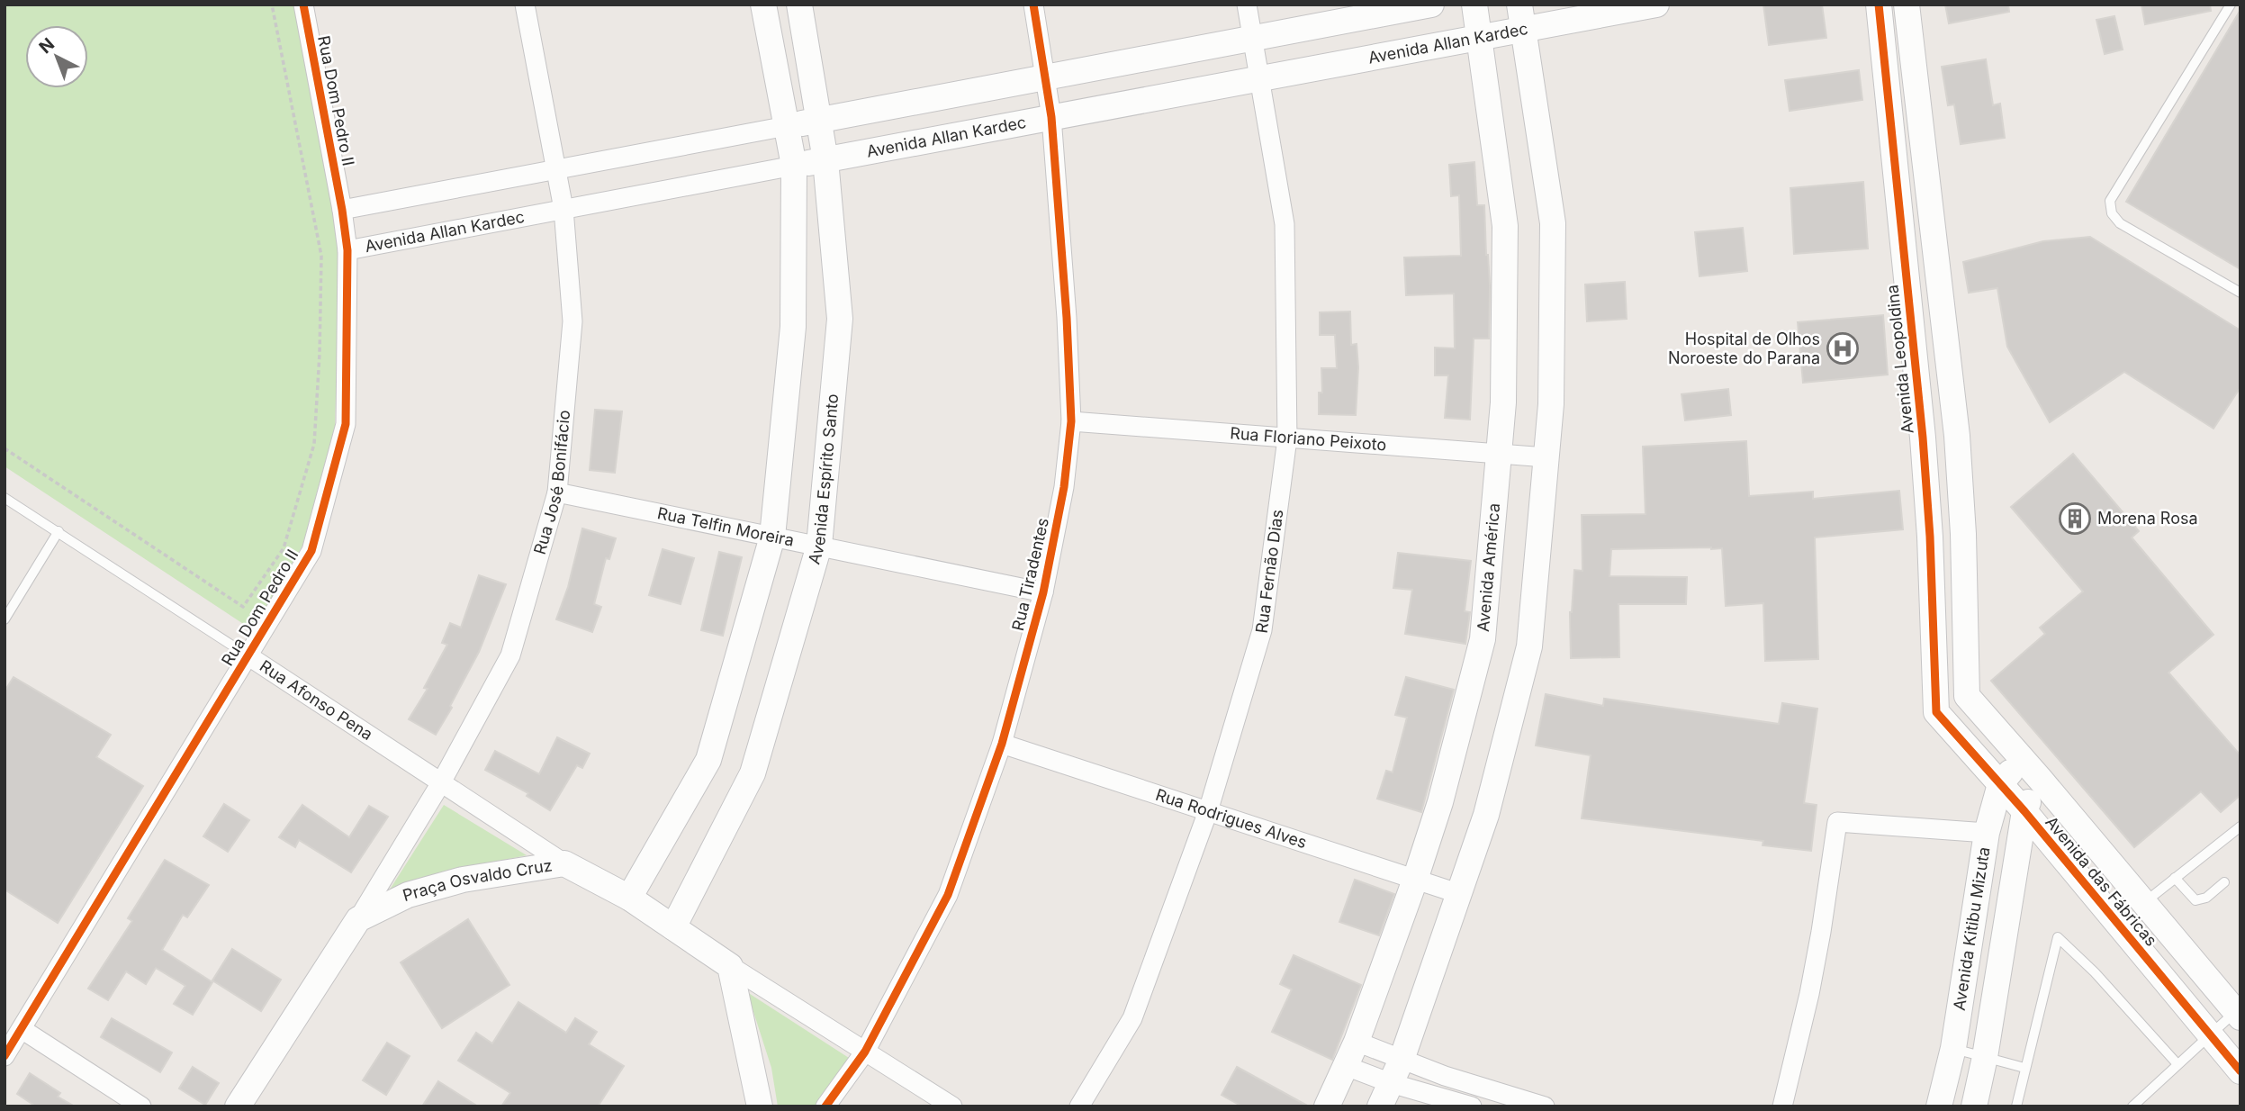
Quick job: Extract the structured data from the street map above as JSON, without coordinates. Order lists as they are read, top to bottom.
{
  "streets": {
    "main road": [
      "Avenida Allan Kardec",
      "Avenida Leopoldina",
      "Avenida Espírito Santo",
      "Avenida América",
      "Avenida das Fábricas",
      "Praça Osvaldo Cruz",
      "Avenida Kitibu Mizuta"
    ],
    "street": [
      "Rua Dom Pedro II",
      "Rua Floriano Peixoto",
      "Rua José Bonifácio",
      "Rua Telfin Moreira",
      "Rua Fernão Dias",
      "Rua Tiradentes",
      "Rua Afonso Pena",
      "Rua Rodrigues Alves"
    ]
  },
  "crossings": [
    ["Avenida Allan Kardec", "Rua Dom Pedro II"],
    ["Avenida Allan Kardec", "Avenida Espírito Santo"],
    ["Avenida Allan Kardec", "Rua José Bonifácio"],
    ["Avenida Allan Kardec", "Avenida América"],
    ["Avenida Allan Kardec", "Rua Fernão Dias"],
    ["Avenida Allan Kardec", "Rua Tiradentes"],
    ["Rua Dom Pedro II", "Rua Afonso Pena"],
    ["Avenida Leopoldina", "Avenida das Fábricas"],
    ["Rua Floriano Peixoto", "Avenida América"],
    ["Rua Floriano Peixoto", "Rua Fernão Dias"],
    ["Rua Floriano Peixoto", "Rua Tiradentes"],
    ["Avenida Espírito Santo", "Rua Telfin Moreira"],
    ["Avenida Espírito Santo", "Praça Osvaldo Cruz"],
    ["Rua José Bonifácio", "Rua Telfin Moreira"],
    ["Rua José Bonifácio", "Rua Afonso Pena"],
    ["Rua José Bonifácio", "Praça Osvaldo Cruz"],
    ["Rua Telfin Moreira", "Rua Tiradentes"],
    ["Avenida América", "Rua Rodrigues Alves"],
    ["Rua Fernão Dias", "Rua Rodrigues Alves"],
    ["Rua Tiradentes", "Rua Rodrigues Alves"],
    ["Rua Afonso Pena", "Praça Osvaldo Cruz"],
    ["Avenida das Fábricas", "Avenida Kitibu Mizuta"]
  ],
  "places": {
    "hospital": ["Hospital de Olhos Noroeste do Parana"],
    "building": ["Morena Rosa"]
  },
  "north": "top left"
}
